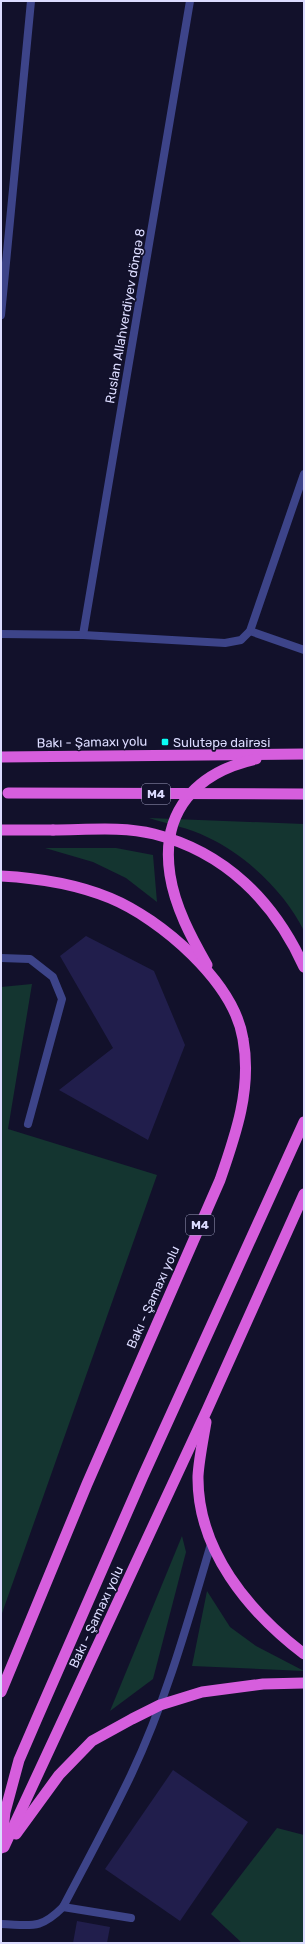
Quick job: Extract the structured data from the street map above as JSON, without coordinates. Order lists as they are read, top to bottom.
{
  "streets": {
    "highway": ["Bakı - Şamaxı yolu", "M4"],
    "street": ["Ruslan Allahverdiyev döngə 8"]
  },
  "places": {
    "transit": ["Sulutəpə dairəsi"]
  }
}
